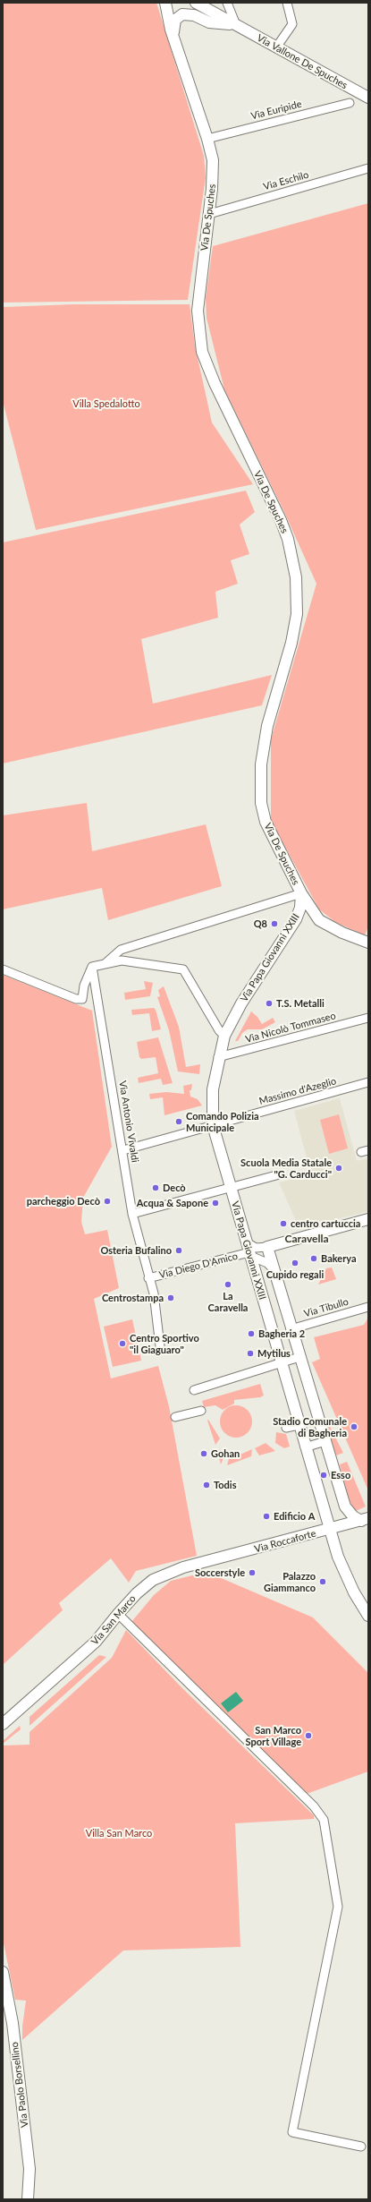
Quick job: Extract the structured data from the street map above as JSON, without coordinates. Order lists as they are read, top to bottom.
{
  "streets": {
    "street": [
      "Via Vallone De Spuches",
      "Via Euripide",
      "Via Eschilo",
      "Via De Spuches",
      "Via Papa Giovanni XXIII",
      "Via Nicolò Tommaseo",
      "Massimo d'Azeglio",
      "Via Antonio Vivaldi",
      "Via Diego D'Amico",
      "Via Tibullo",
      "Via Roccaforte",
      "Via San Marco",
      "Via Paolo Borsellino"
    ]
  },
  "crossings": [
    ["Via Vallone De Spuches", "Via De Spuches"],
    ["Via Euripide", "Via De Spuches"],
    ["Via Eschilo", "Via De Spuches"],
    ["Via De Spuches", "Via Papa Giovanni XXIII"],
    ["Via Papa Giovanni XXIII", "Via Nicolò Tommaseo"],
    ["Via Papa Giovanni XXIII", "Massimo d'Azeglio"],
    ["Via Papa Giovanni XXIII", "Via Diego D'Amico"],
    ["Via Papa Giovanni XXIII", "Via Tibullo"],
    ["Via Papa Giovanni XXIII", "Via Roccaforte"],
    ["Massimo d'Azeglio", "Via Antonio Vivaldi"],
    ["Via Antonio Vivaldi", "Via Diego D'Amico"],
    ["Via Roccaforte", "Via San Marco"]
  ],
  "districts": ["Caravella"],
  "parks": ["Villa Spedalotto", "Villa San Marco"],
  "places": [
    "Q8",
    "T.S. Metalli",
    "Comando Polizia Municipale",
    "Scuola Media Statale \"G. Carducci\"",
    "Decò",
    "parcheggio Decò",
    "Acqua & Sapone",
    "centro cartuccia",
    "Osteria Bufalino",
    "Bakerya",
    "Cupido regali",
    "La Caravella",
    "Centrostampa",
    "Bagheria 2",
    "Centro Sportivo \"il Giaguaro\"",
    "Mytilus",
    "Stadio Comunale di Bagheria",
    "Gohan",
    "Esso",
    "Todis",
    "Edificio A",
    "Soccerstyle",
    "Palazzo Giammanco",
    "San Marco Sport Village"
  ]
}
